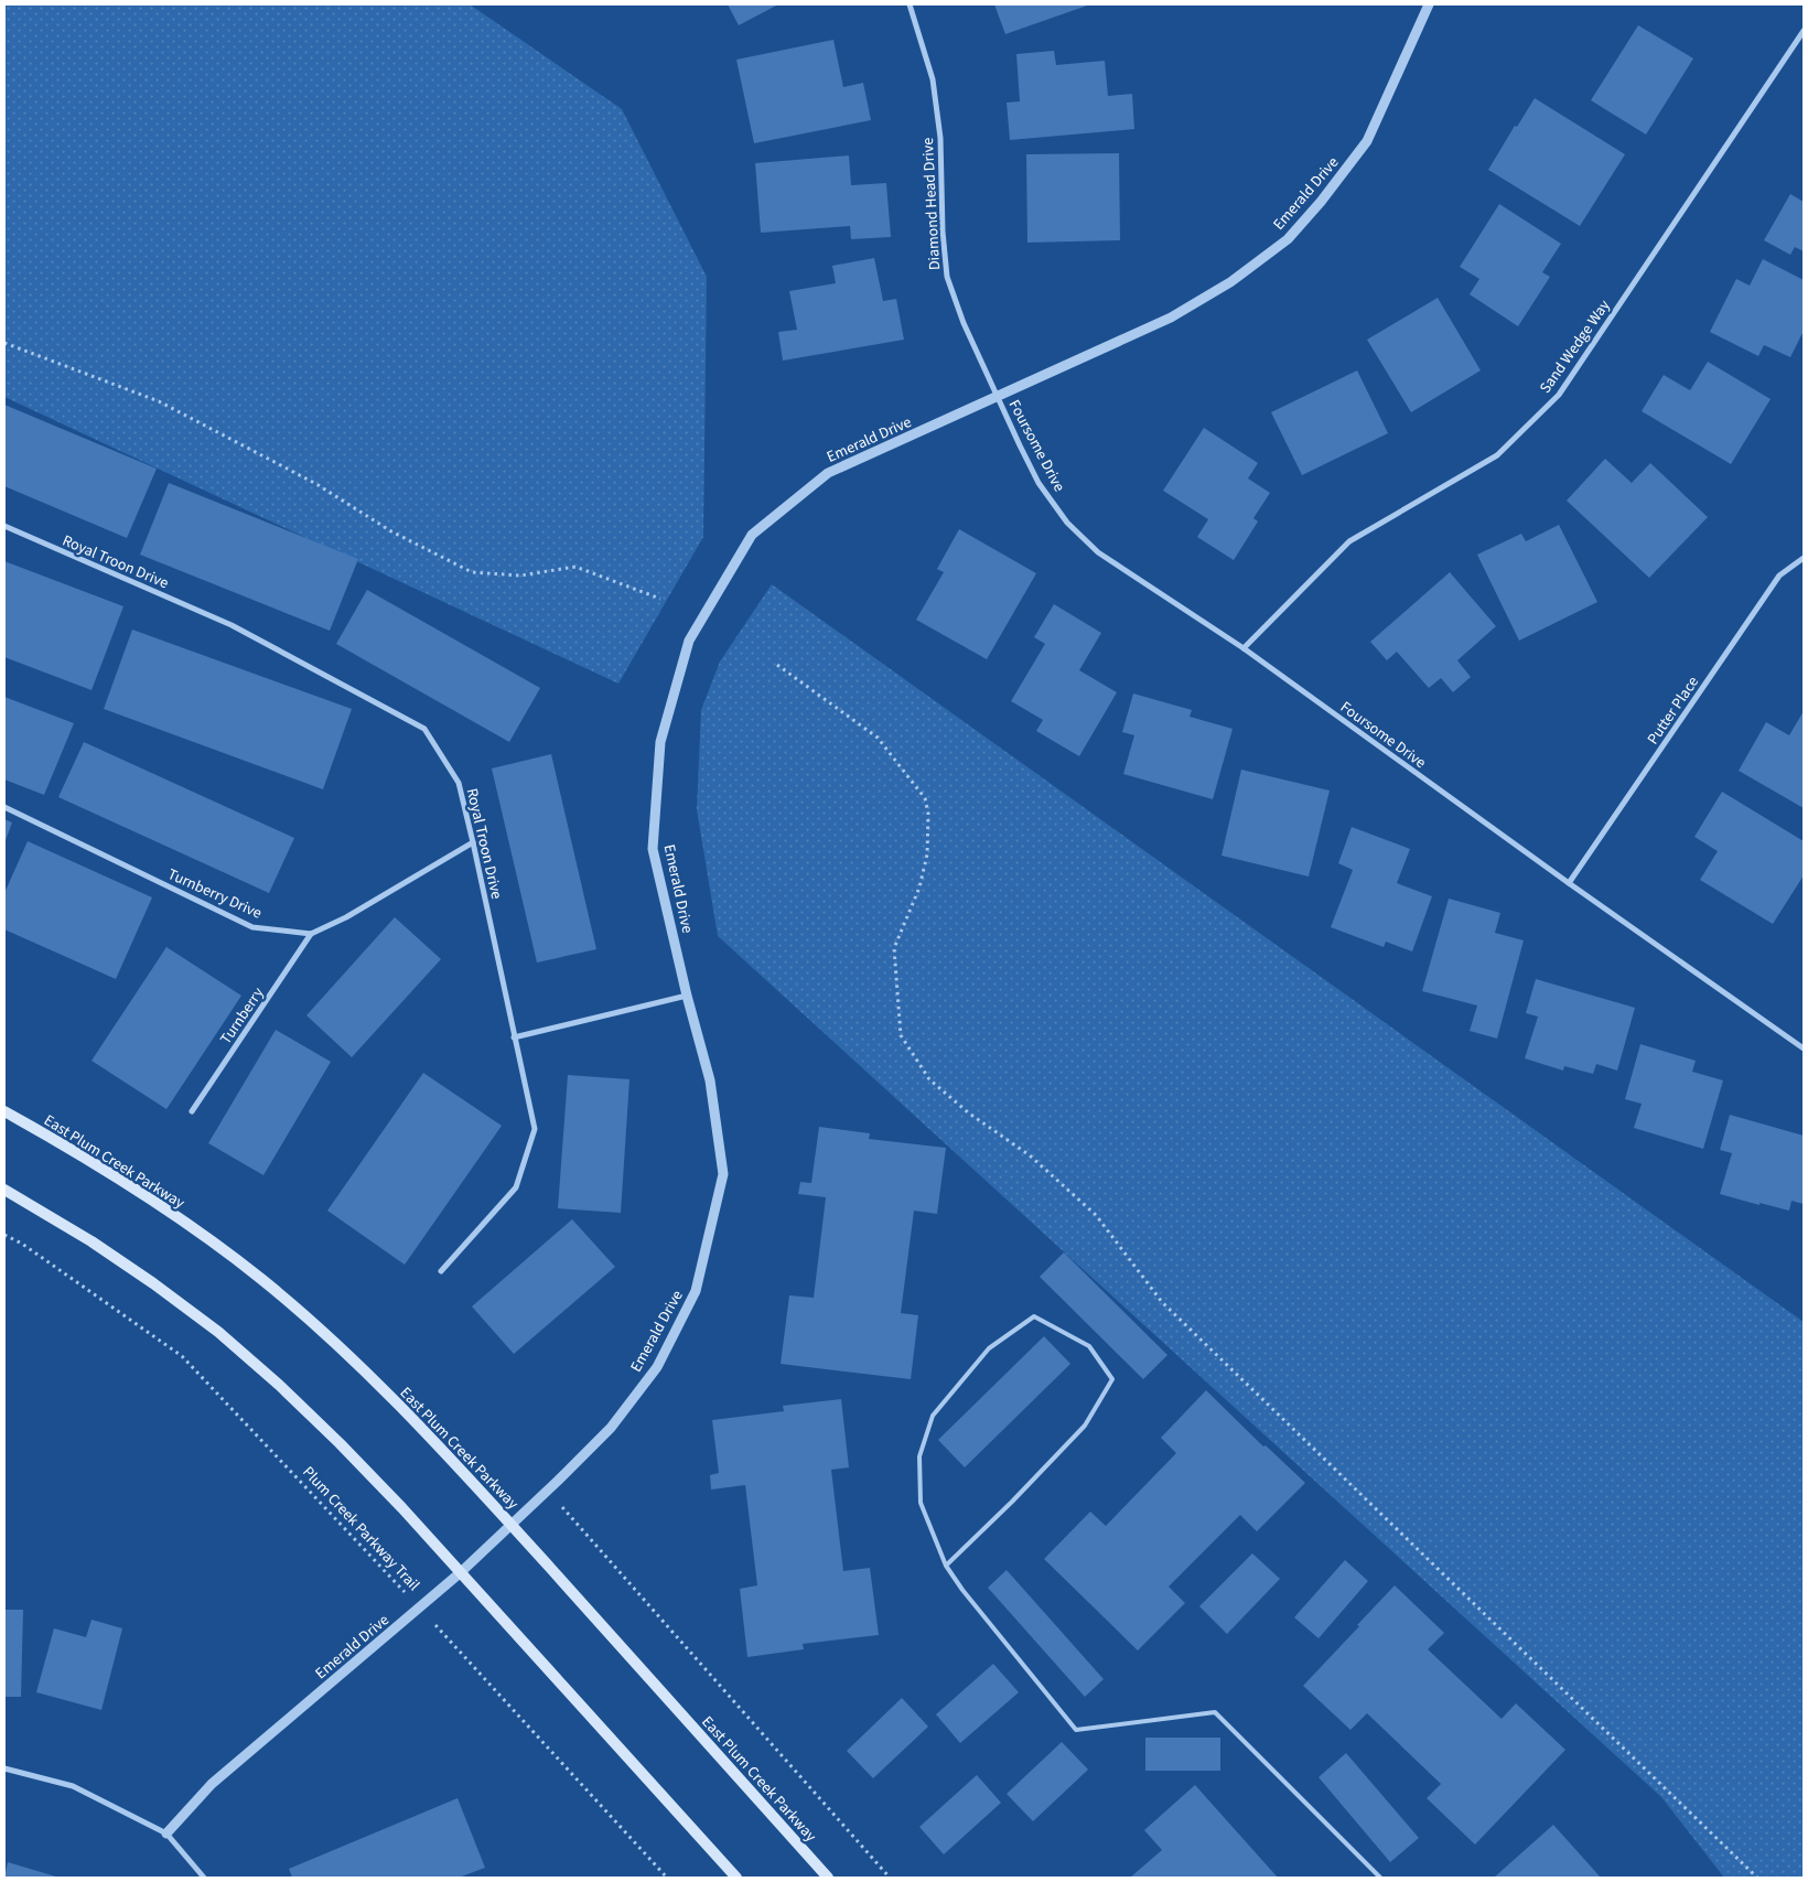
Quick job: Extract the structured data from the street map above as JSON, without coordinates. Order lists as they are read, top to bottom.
{
  "streets": {
    "main road": ["East Plum Creek Parkway"],
    "street": [
      "Emerald Drive",
      "Diamond Head Drive",
      "Sand Wedge Way",
      "Foursome Drive",
      "Royal Troon Drive",
      "Putter Place",
      "Turnberry Drive",
      "Turnberry"
    ],
    "path": ["Plum Creek Parkway Trail"]
  },
  "crossings": [
    ["Emerald Drive", "Diamond Head Drive"],
    ["Emerald Drive", "Foursome Drive"],
    ["Emerald Drive", "East Plum Creek Parkway"],
    ["Emerald Drive", "Plum Creek Parkway Trail"],
    ["Diamond Head Drive", "Foursome Drive"],
    ["Sand Wedge Way", "Foursome Drive"],
    ["Foursome Drive", "Putter Place"],
    ["Turnberry Drive", "Turnberry"]
  ]
}
